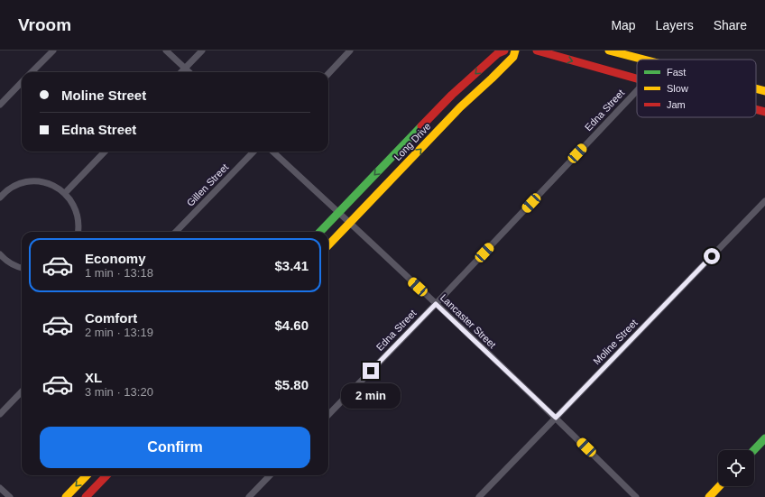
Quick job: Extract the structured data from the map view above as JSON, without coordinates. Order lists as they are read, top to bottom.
{
  "streets": {
    "main road": ["Long Drive"],
    "street": [
      "Edna Street",
      "Gillen Street",
      "Lancaster Street",
      "Moline Street"
    ]
  },
  "crossings": [
    ["Edna Street", "Lancaster Street"],
    ["Long Drive", "Lancaster Street"],
    ["Lancaster Street", "Moline Street"]
  ],
  "legend": ["Fast", "Slow", "Jam"],
  "page": {
    "header": "Vroom",
    "nav": ["Map", "Layers", "Share"],
    "banner": ["Moline Street", "Edna Street"],
    "list": [
      {
        "name": "Economy",
        "note": "1 min · 13:18",
        "value": "$3.41"
      },
      {
        "name": "Comfort",
        "note": "2 min · 13:19",
        "value": "$4.60"
      },
      {
        "name": "XL",
        "note": "3 min · 13:20",
        "value": "$5.80"
      }
    ],
    "bubble": "2 min",
    "buttons": "Confirm"
  }
}
